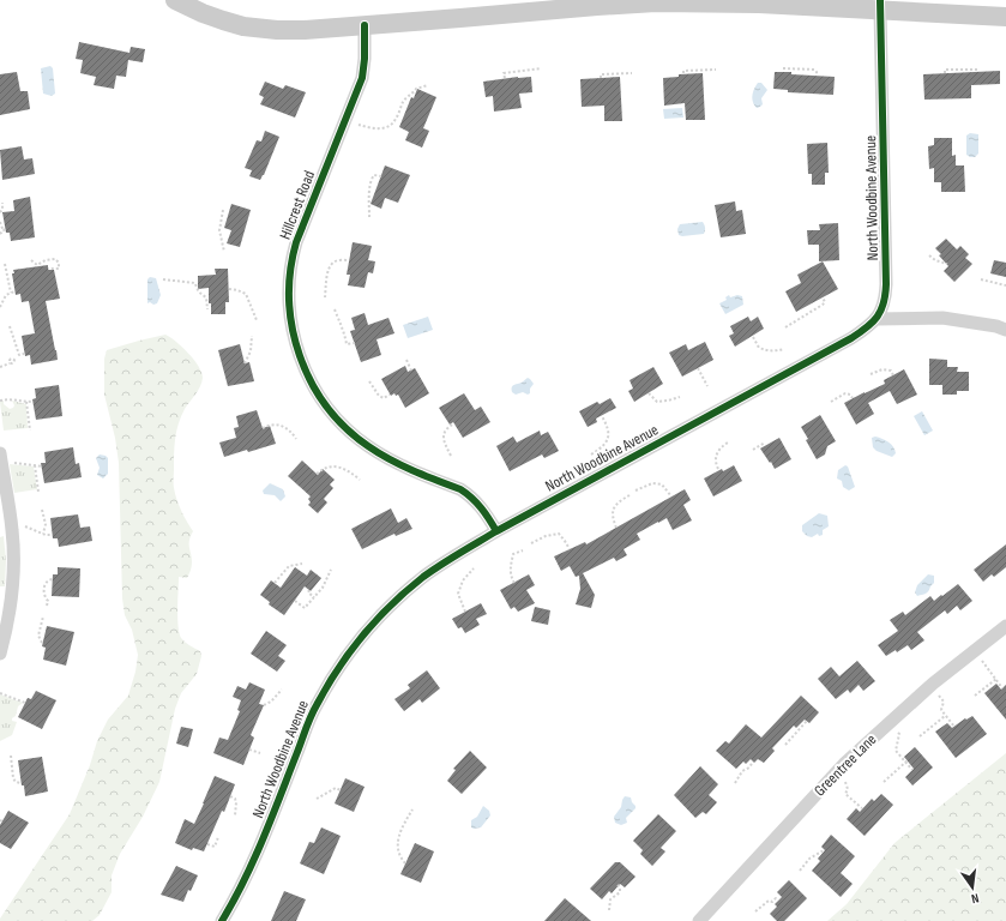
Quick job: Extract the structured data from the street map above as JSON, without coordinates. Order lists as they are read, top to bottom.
{
  "streets": {
    "street": ["North Woodbine Avenue", "Hillcrest Road", "Greentree Lane"]
  },
  "crossings": [
    ["North Woodbine Avenue", "Hillcrest Road"]
  ],
  "north": "bottom"
}
